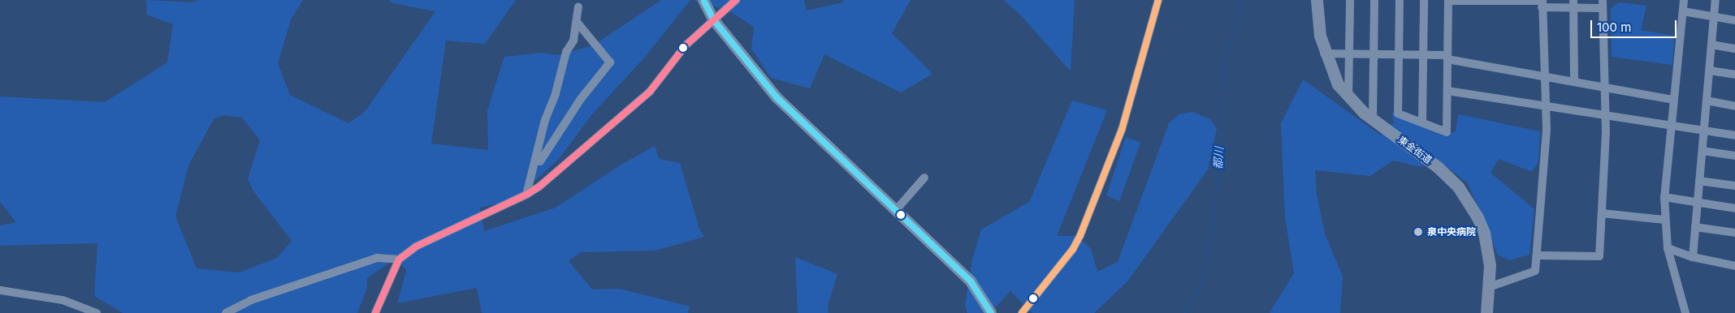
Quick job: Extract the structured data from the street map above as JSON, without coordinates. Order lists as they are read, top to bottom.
{
  "streets": {
    "highway": ["東金街道"]
  },
  "water": ["都川"],
  "places": ["泉中央病院"],
  "scale_bar": "100 m"
}
